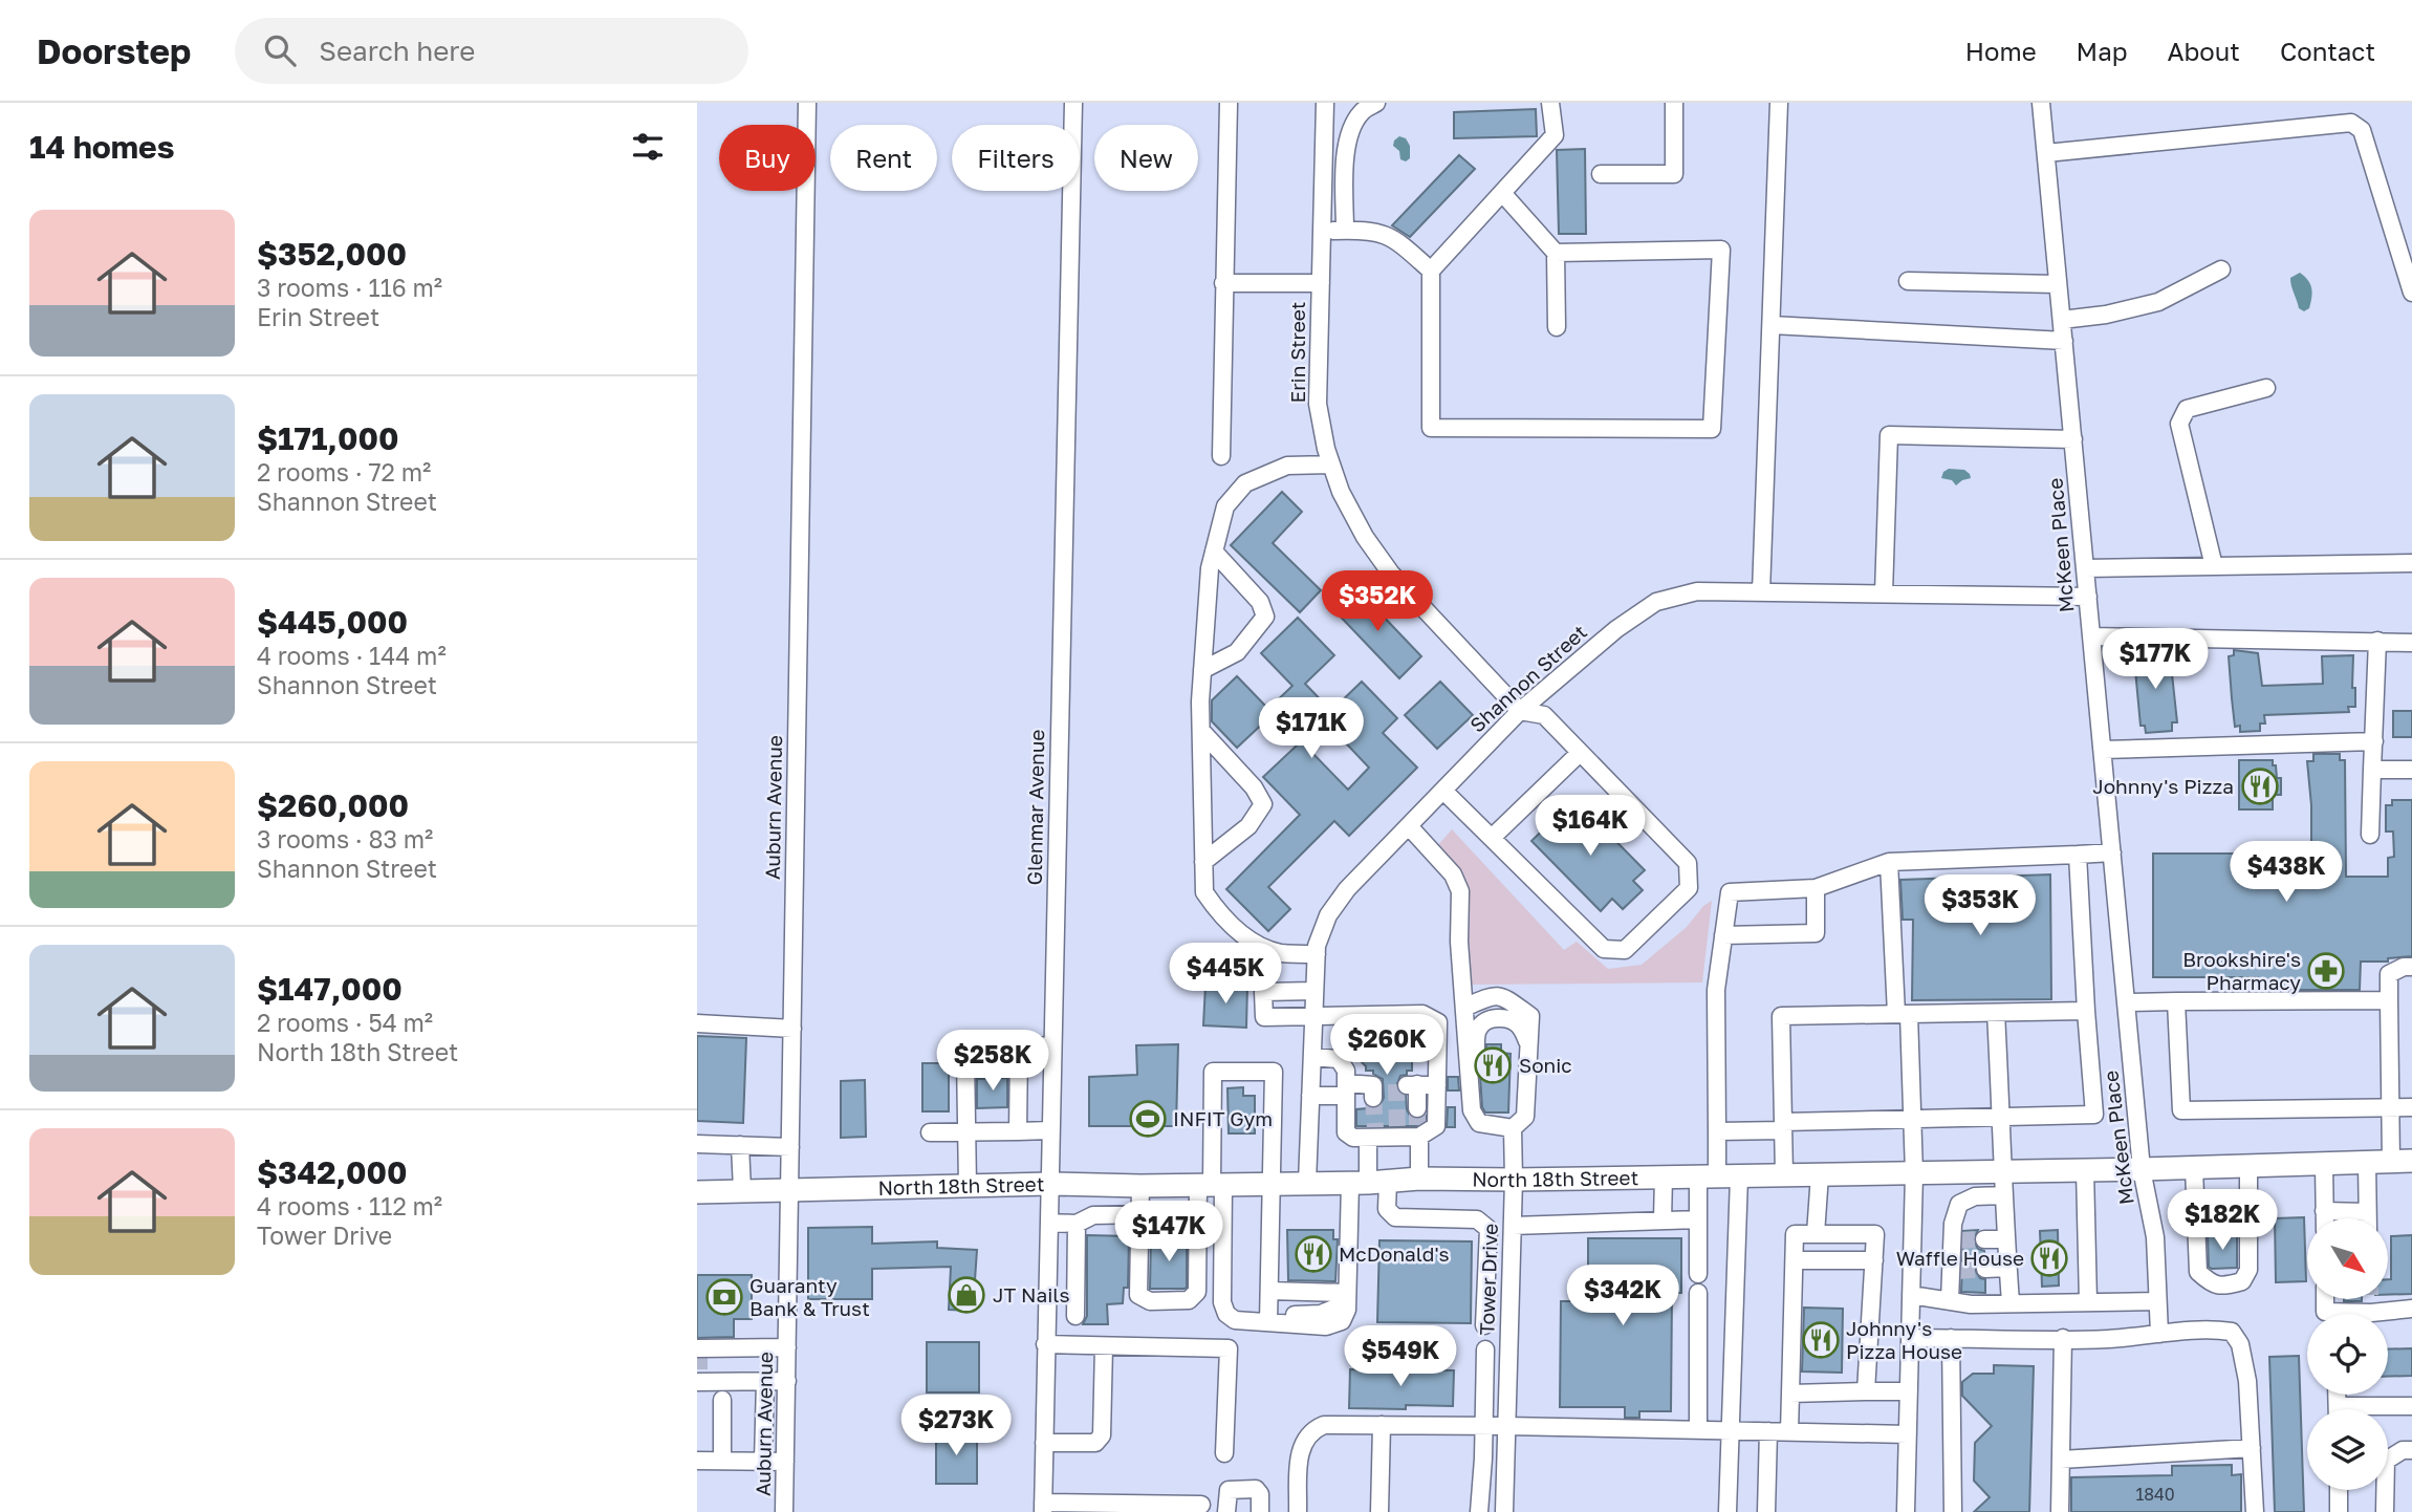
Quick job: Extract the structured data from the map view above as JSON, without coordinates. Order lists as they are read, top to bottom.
{
  "streets": {
    "main road": ["North 18th Street"],
    "street": [
      "Erin Street",
      "McKeen Place",
      "Shannon Street",
      "Auburn Avenue",
      "Glenmar Avenue",
      "Tower Drive"
    ]
  },
  "crossings": [
    ["Erin Street", "Shannon Street"],
    ["McKeen Place", "Shannon Street"],
    ["McKeen Place", "North 18th Street"],
    ["Shannon Street", "North 18th Street"],
    ["Auburn Avenue", "North 18th Street"],
    ["Glenmar Avenue", "North 18th Street"],
    ["North 18th Street", "Tower Drive"]
  ],
  "places": {
    "restaurant": [
      "Johnny's Pizza",
      "Sonic",
      "McDonald's",
      "Waffle House",
      "Johnny's Pizza House"
    ],
    "pharmacy": ["Brookshire's Pharmacy"],
    "sports": ["INFIT Gym"],
    "shop": ["JT Nails"],
    "bank": ["Guaranty Bank & Trust"]
  },
  "house_numbers": ["1840"],
  "north": "bottom right",
  "page": {
    "header": "Doorstep",
    "search": "Search here",
    "nav": [
      "Home",
      "Map",
      "About",
      "Contact"
    ],
    "heading": "14 homes",
    "chip": [
      "Buy",
      "Rent",
      "Filters",
      "New"
    ],
    "list": [
      {
        "name": "$352,000",
        "note": "3 rooms · 116 m² · Erin Street"
      },
      {
        "name": "$171,000",
        "note": "2 rooms · 72 m² · Shannon Street"
      },
      {
        "name": "$445,000",
        "note": "4 rooms · 144 m² · Shannon Street"
      },
      {
        "name": "$260,000",
        "note": "3 rooms · 83 m² · Shannon Street"
      },
      {
        "name": "$147,000",
        "note": "2 rooms · 54 m² · North 18th Street"
      },
      {
        "name": "$342,000",
        "note": "4 rooms · 112 m² · Tower Drive"
      }
    ],
    "price": [
      "$352K",
      "$177K",
      "$171K",
      "$164K",
      "$438K",
      "$353K",
      "$445K",
      "$260K",
      "$258K",
      "$182K",
      "$147K",
      "$342K",
      "$549K",
      "$273K"
    ]
  }
}
